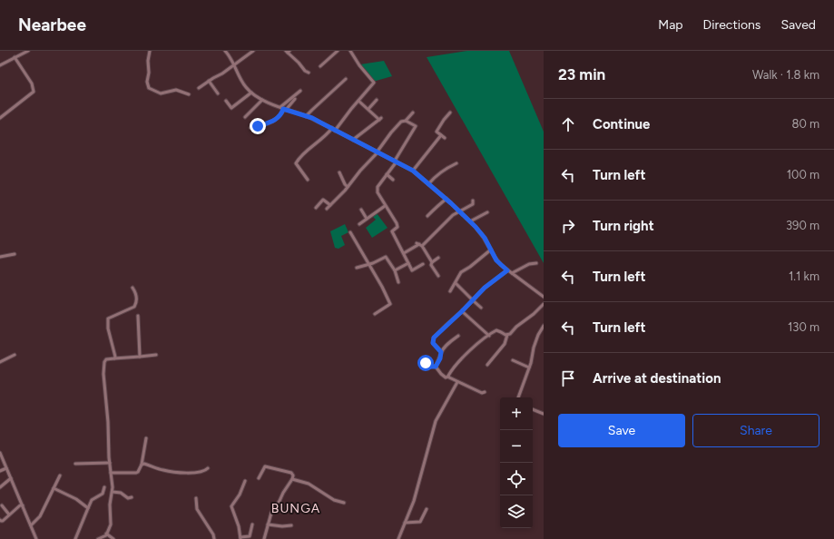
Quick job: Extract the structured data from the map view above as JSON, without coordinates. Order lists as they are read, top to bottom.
{
  "districts": ["BUNGA"],
  "page": {
    "header": "Nearbee",
    "nav": ["Map", "Directions", "Saved"],
    "heading": ["23 min", "Walk · 1.8 km"],
    "list": [
      ["Continue", "80 m"],
      ["Turn left", "100 m"],
      ["Turn right", "390 m"],
      ["Turn left", "1.1 km"],
      ["Turn left", "130 m"],
      "Arrive at destination"
    ],
    "map_buttons": ["+", "−"],
    "buttons": ["Save", "Share"]
  }
}
